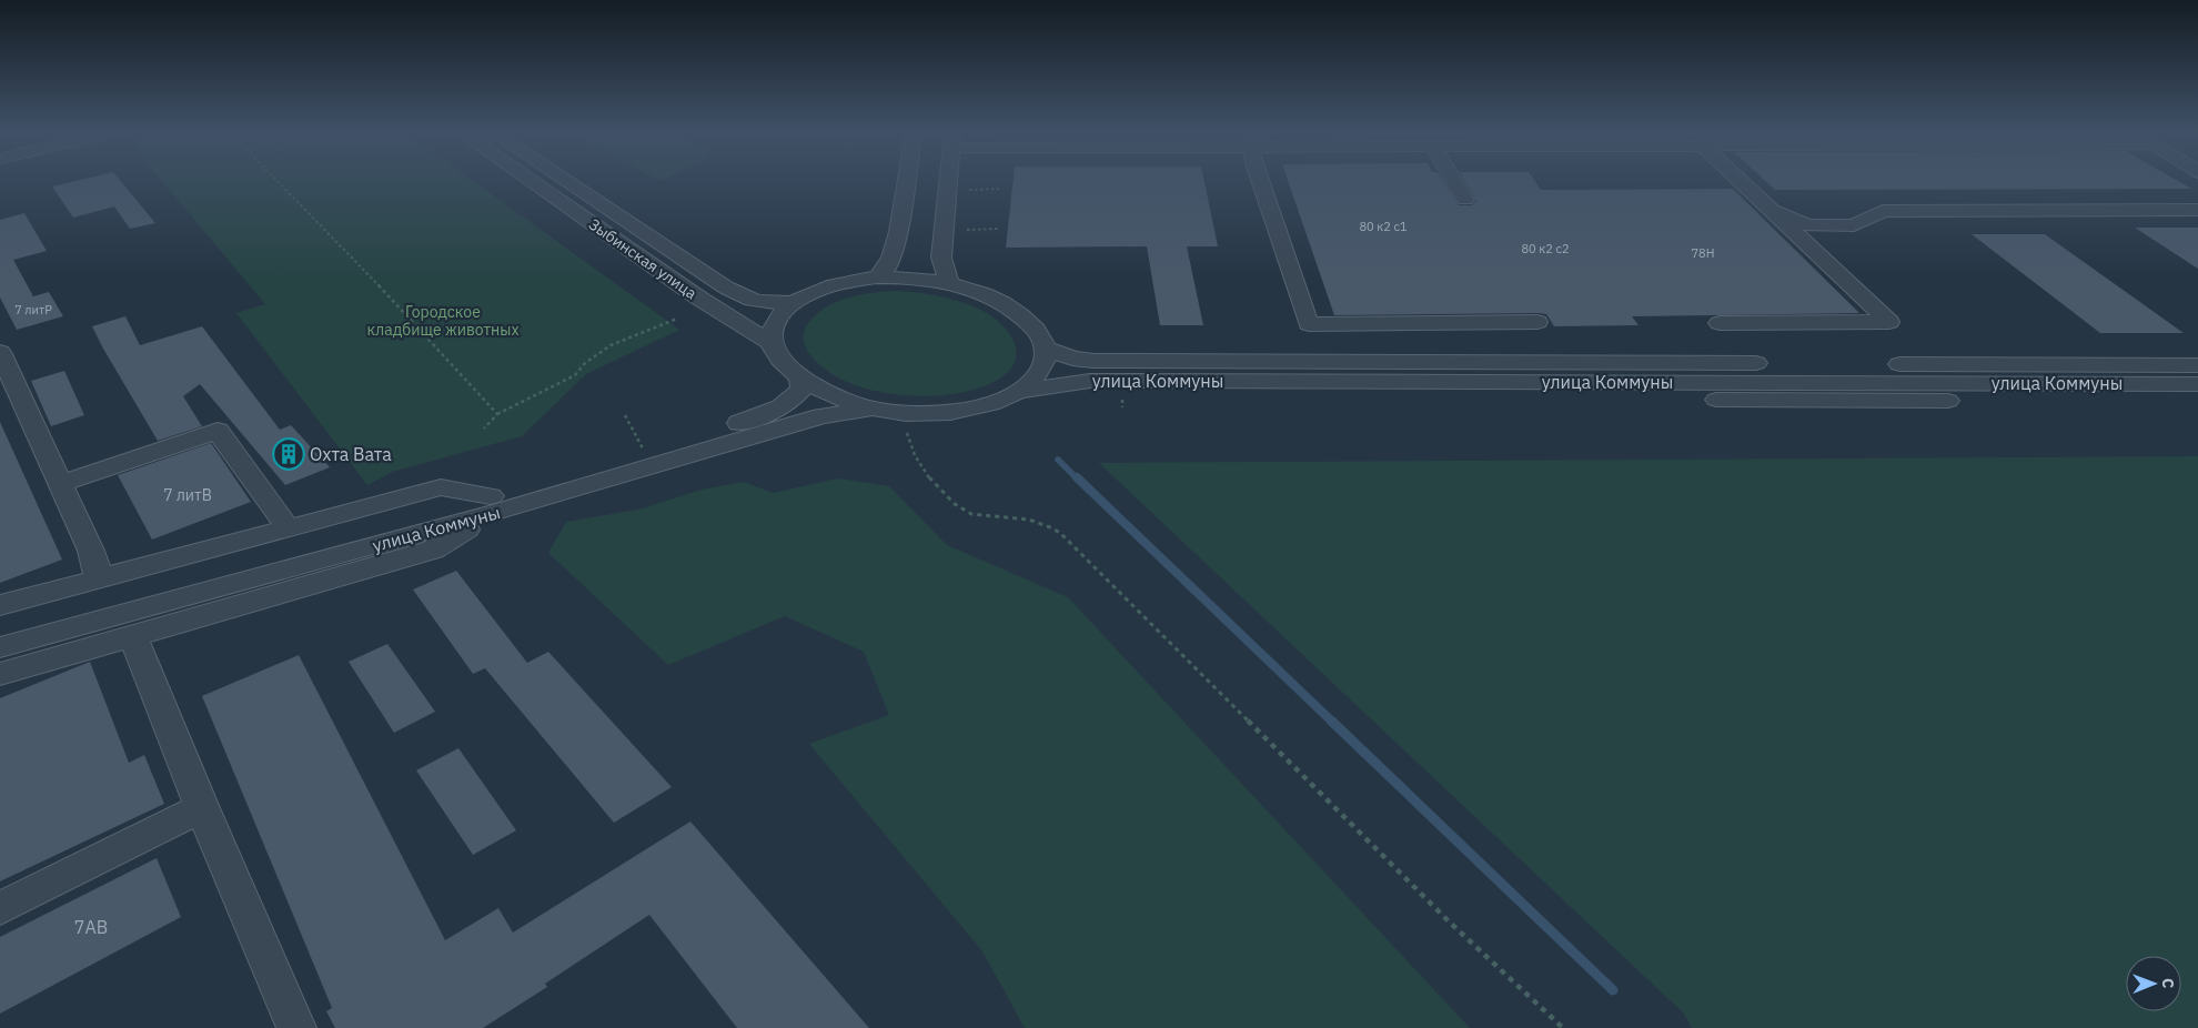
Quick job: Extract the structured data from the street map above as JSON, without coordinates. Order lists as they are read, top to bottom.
{
  "streets": {
    "street": ["Зыбинская улица", "улица Коммуны"]
  },
  "parks": ["Городское кладбище животных"],
  "places": {
    "building": ["Охта Вата"]
  },
  "house_numbers": [
    "80 к2 с1",
    "80 к2 с2",
    "78Н",
    "7 литР",
    "7 литВ",
    "7АВ"
  ],
  "north": "right"
}
